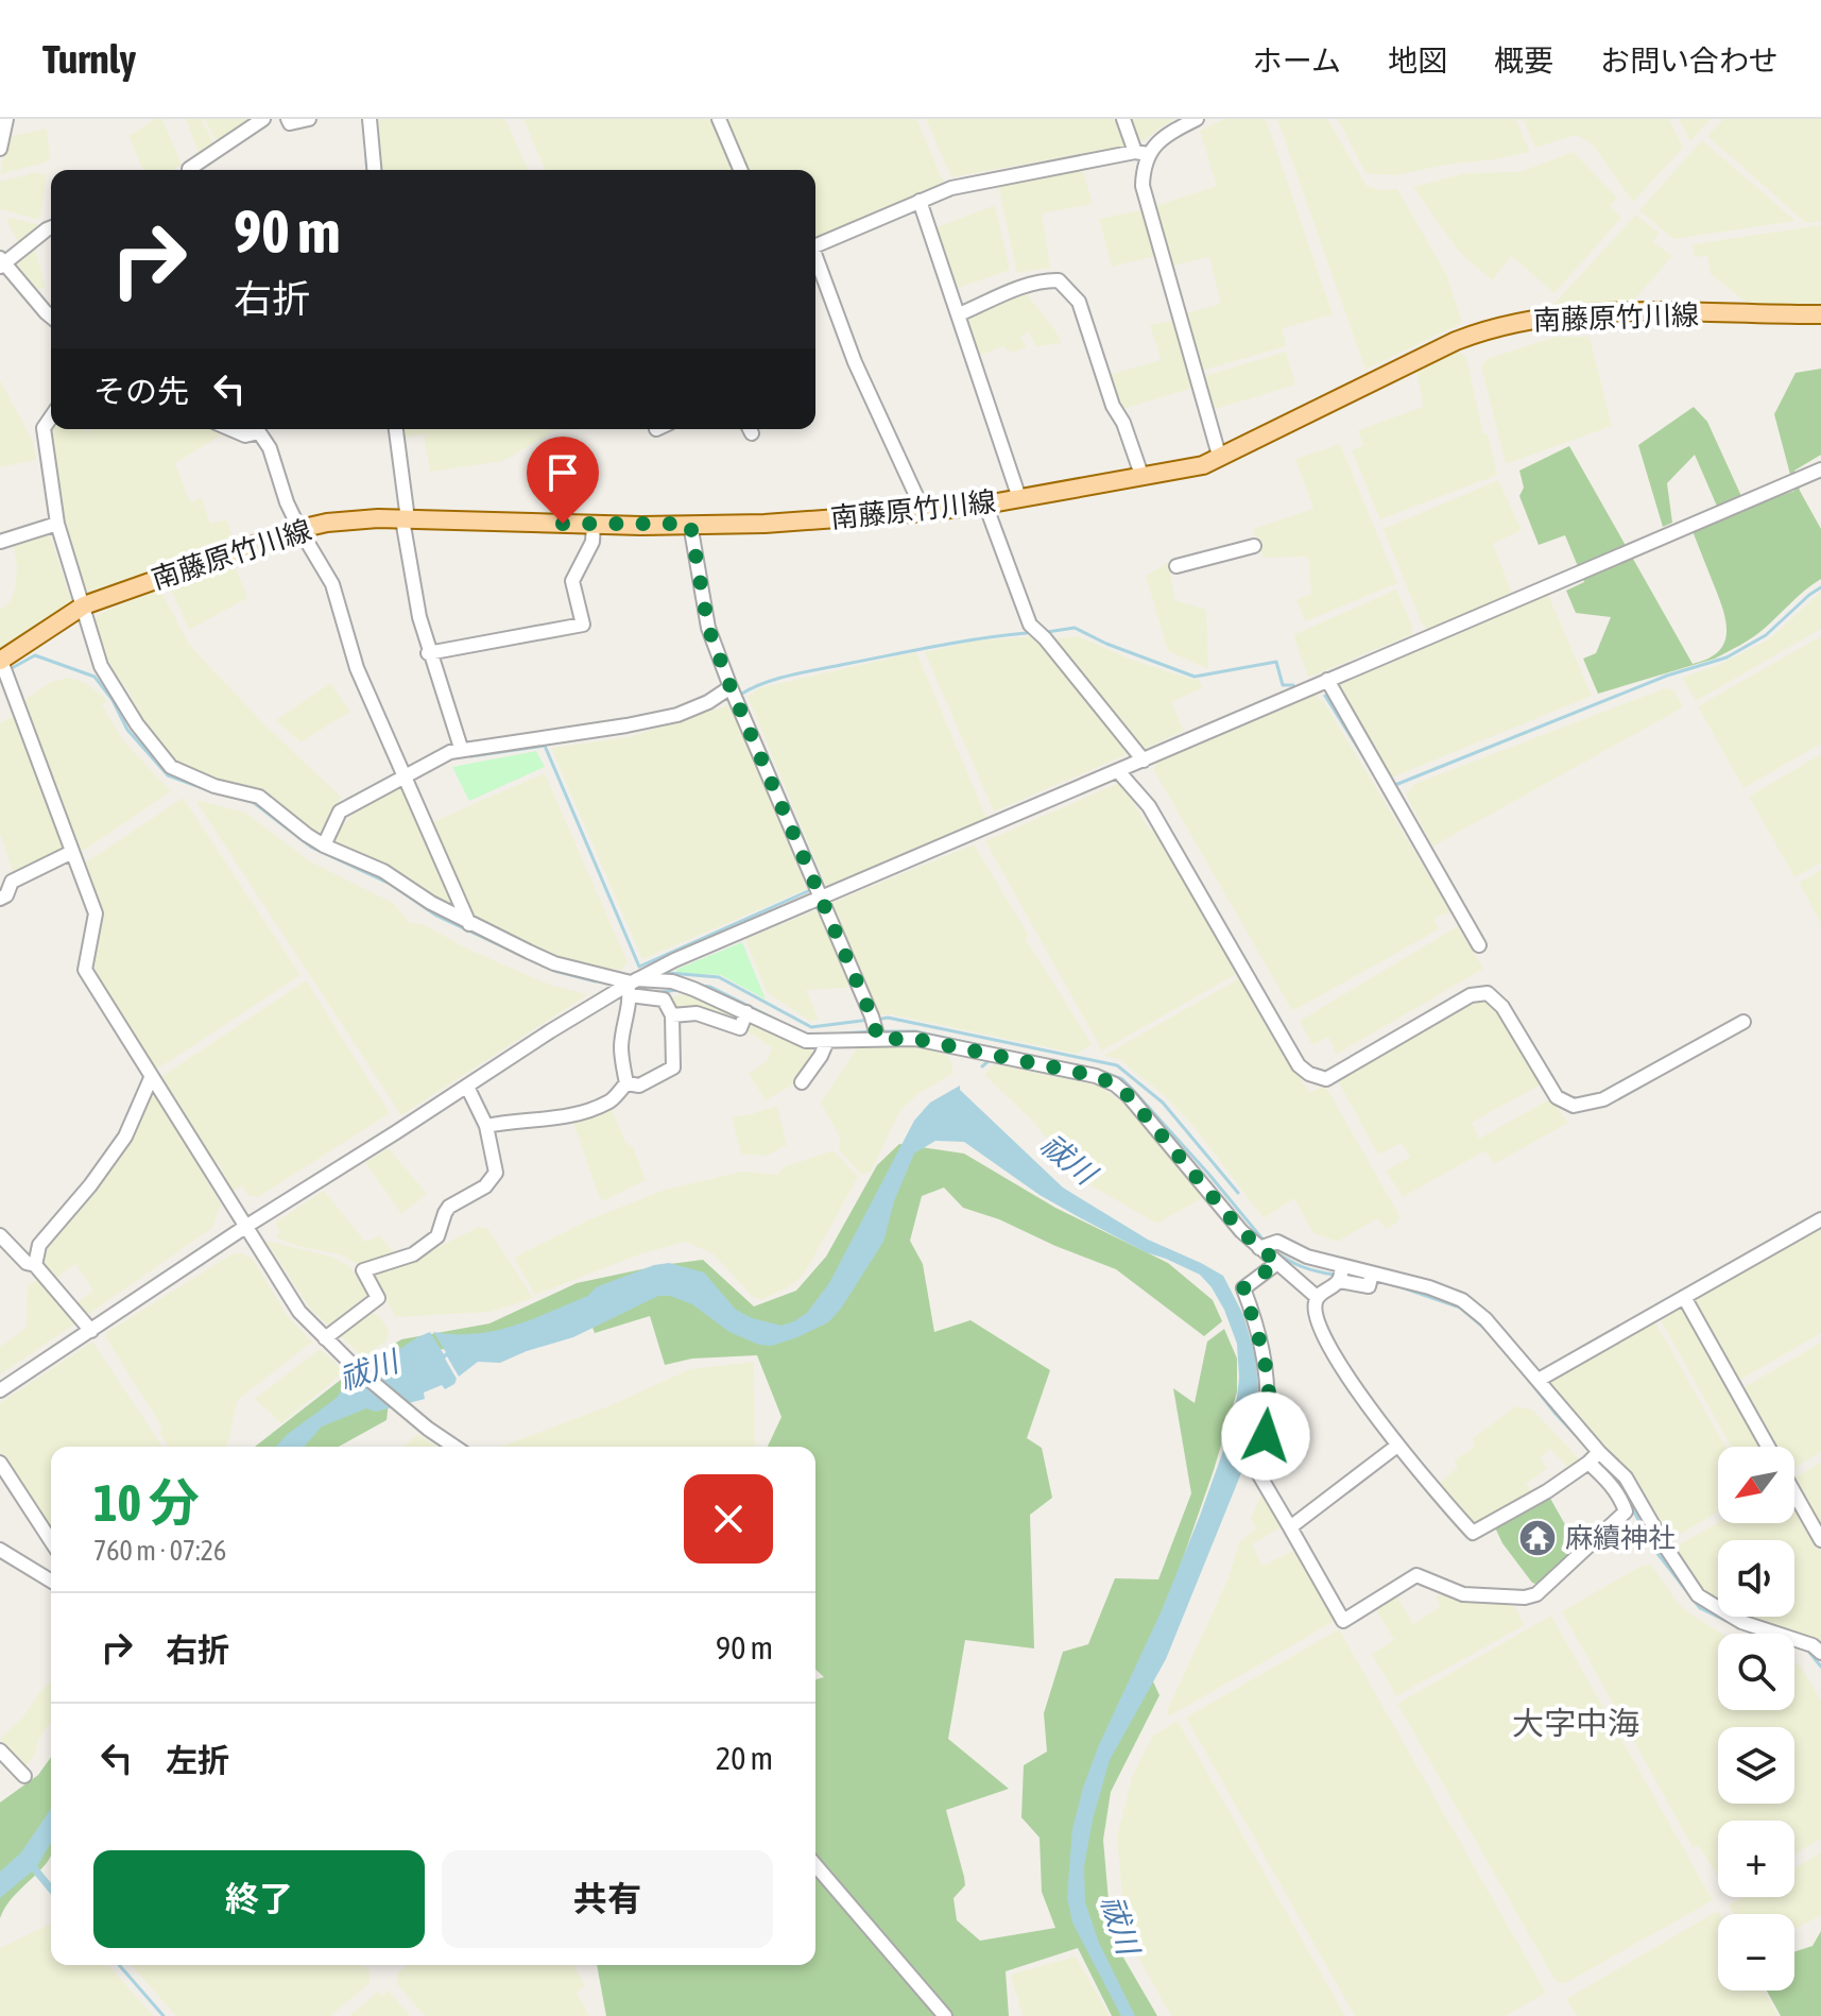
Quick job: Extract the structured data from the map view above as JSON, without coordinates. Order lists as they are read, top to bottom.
{
  "streets": {
    "main road": ["南藤原竹川線"]
  },
  "districts": ["大字中海"],
  "water": ["祓川"],
  "places": {
    "temple": ["麻續神社"]
  },
  "north": "bottom left",
  "page": {
    "header": "Turnly",
    "nav": [
      "ホーム",
      "地図",
      "概要",
      "お問い合わせ"
    ],
    "turn": ["90 m", "右折"],
    "then": "その先",
    "map_buttons": ["+", "−"],
    "heading": ["10 分", "760 m · 07:26"],
    "list": [
      {
        "name": "右折",
        "value": "90 m"
      },
      {
        "name": "左折",
        "value": "20 m"
      }
    ],
    "buttons": ["終了", "共有"]
  }
}
